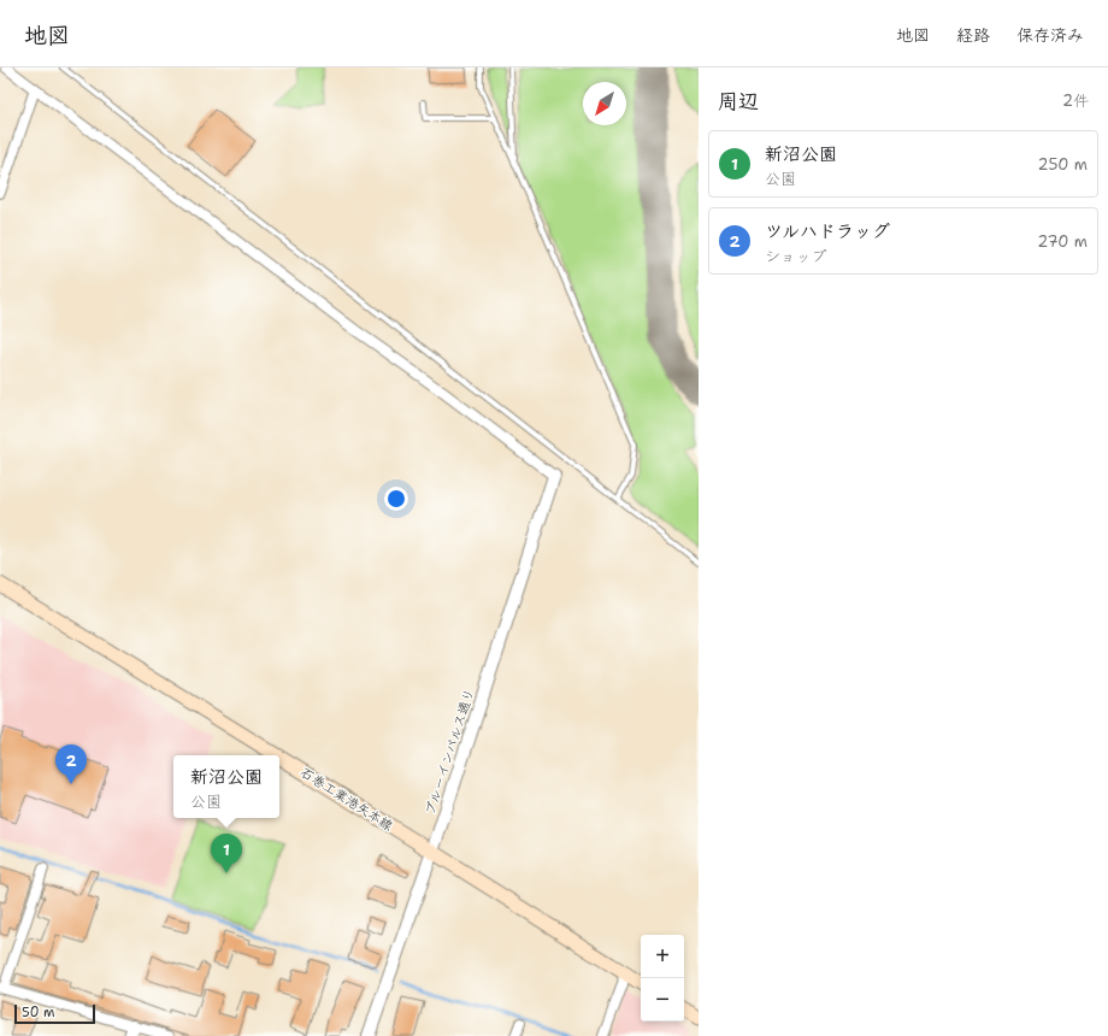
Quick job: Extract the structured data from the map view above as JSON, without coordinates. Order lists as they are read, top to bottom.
{
  "streets": {
    "main road": ["石巻工業港矢本線"],
    "street": ["ブルーインパルス通り"]
  },
  "crossings": [
    ["ブルーインパルス通り", "石巻工業港矢本線"]
  ],
  "scale_bar": "50 m",
  "north": "bottom left",
  "page": {
    "header": "地図",
    "nav": ["地図", "経路", "保存済み"],
    "heading": ["周辺", "2件"],
    "list": [
      {
        "mark": "1",
        "name": "新沼公園",
        "note": "公園",
        "value": "250 m"
      },
      {
        "mark": "2",
        "name": "ツルハドラッグ",
        "note": "ショップ",
        "value": "270 m"
      }
    ],
    "pins": ["2", "1"],
    "popup": ["新沼公園", "公園"],
    "map_buttons": ["+", "−"],
    "scale": "50 m"
  }
}
